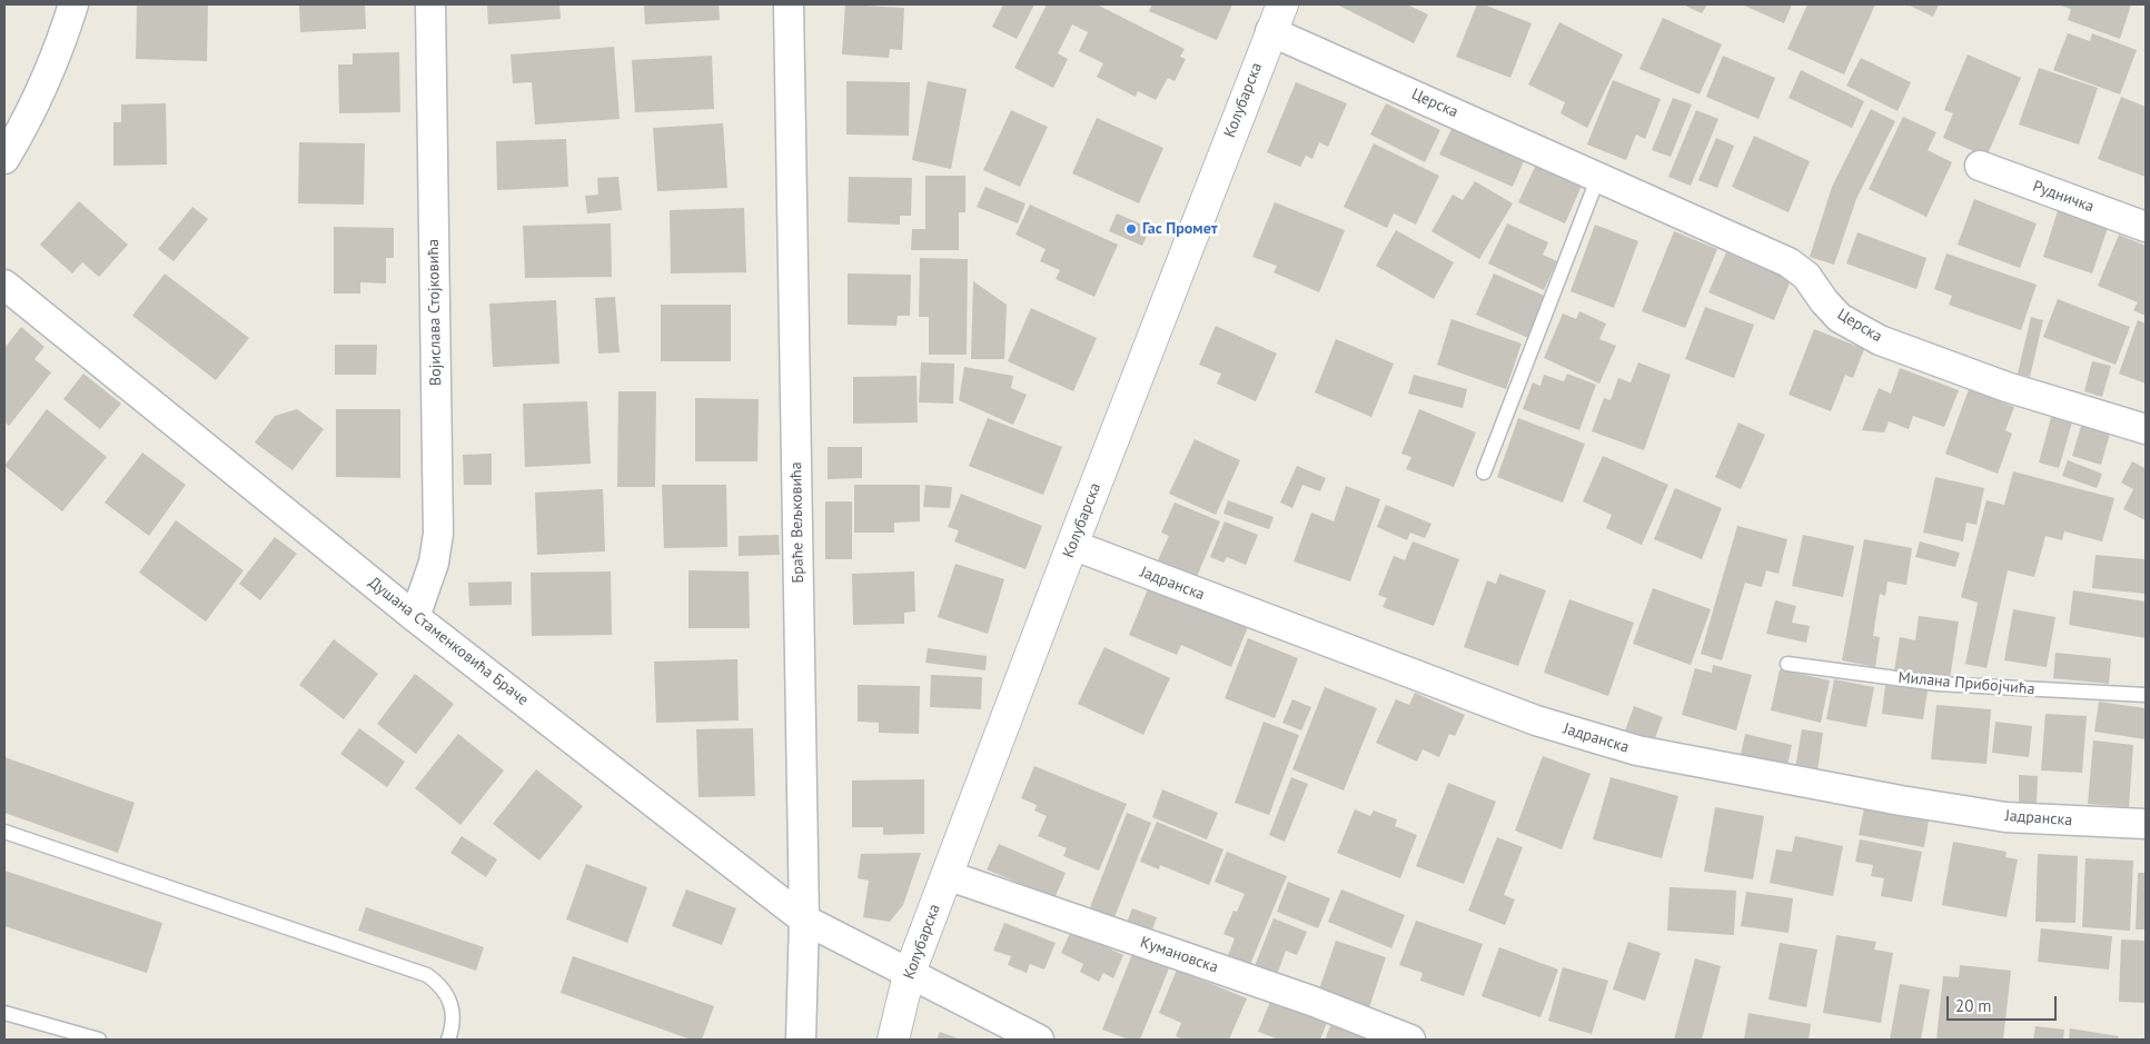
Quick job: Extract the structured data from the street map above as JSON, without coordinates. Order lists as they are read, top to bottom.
{
  "streets": {
    "main road": ["Колубарска"],
    "street": [
      "Церска",
      "Рудничка",
      "Војислава Стојковића",
      "Браће Вељковића",
      "Јадранска",
      "Душана Стаменковића Браче",
      "Кумановска"
    ],
    "lane": ["Милана Прибојчића"]
  },
  "crossings": [
    ["Колубарска", "Церска"],
    ["Колубарска", "Јадранска"],
    ["Колубарска", "Душана Стаменковића Браче"],
    ["Колубарска", "Кумановска"],
    ["Војислава Стојковића", "Душана Стаменковића Браче"],
    ["Браће Вељковића", "Душана Стаменковића Браче"]
  ],
  "places": ["Гас Промет"],
  "scale_bar": "20 m"
}
